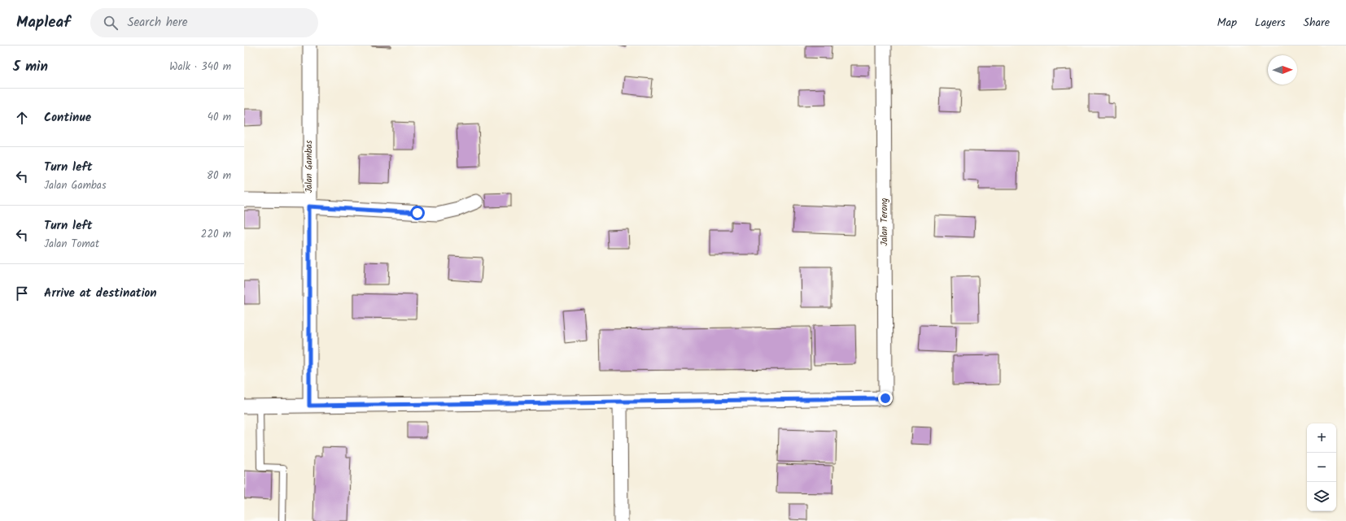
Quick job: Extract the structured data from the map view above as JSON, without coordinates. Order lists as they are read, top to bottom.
{
  "streets": {
    "street": ["Jalan Gambas", "Jalan Terong"]
  },
  "north": "right",
  "page": {
    "header": "Mapleaf",
    "search": "Search here",
    "nav": ["Map", "Layers", "Share"],
    "heading": ["5 min", "Walk · 340 m"],
    "list": [
      ["Continue", "40 m"],
      ["Turn left", "Jalan Gambas", "80 m"],
      ["Turn left", "Jalan Tomat", "220 m"],
      "Arrive at destination"
    ],
    "map_buttons": ["+", "−"]
  }
}
